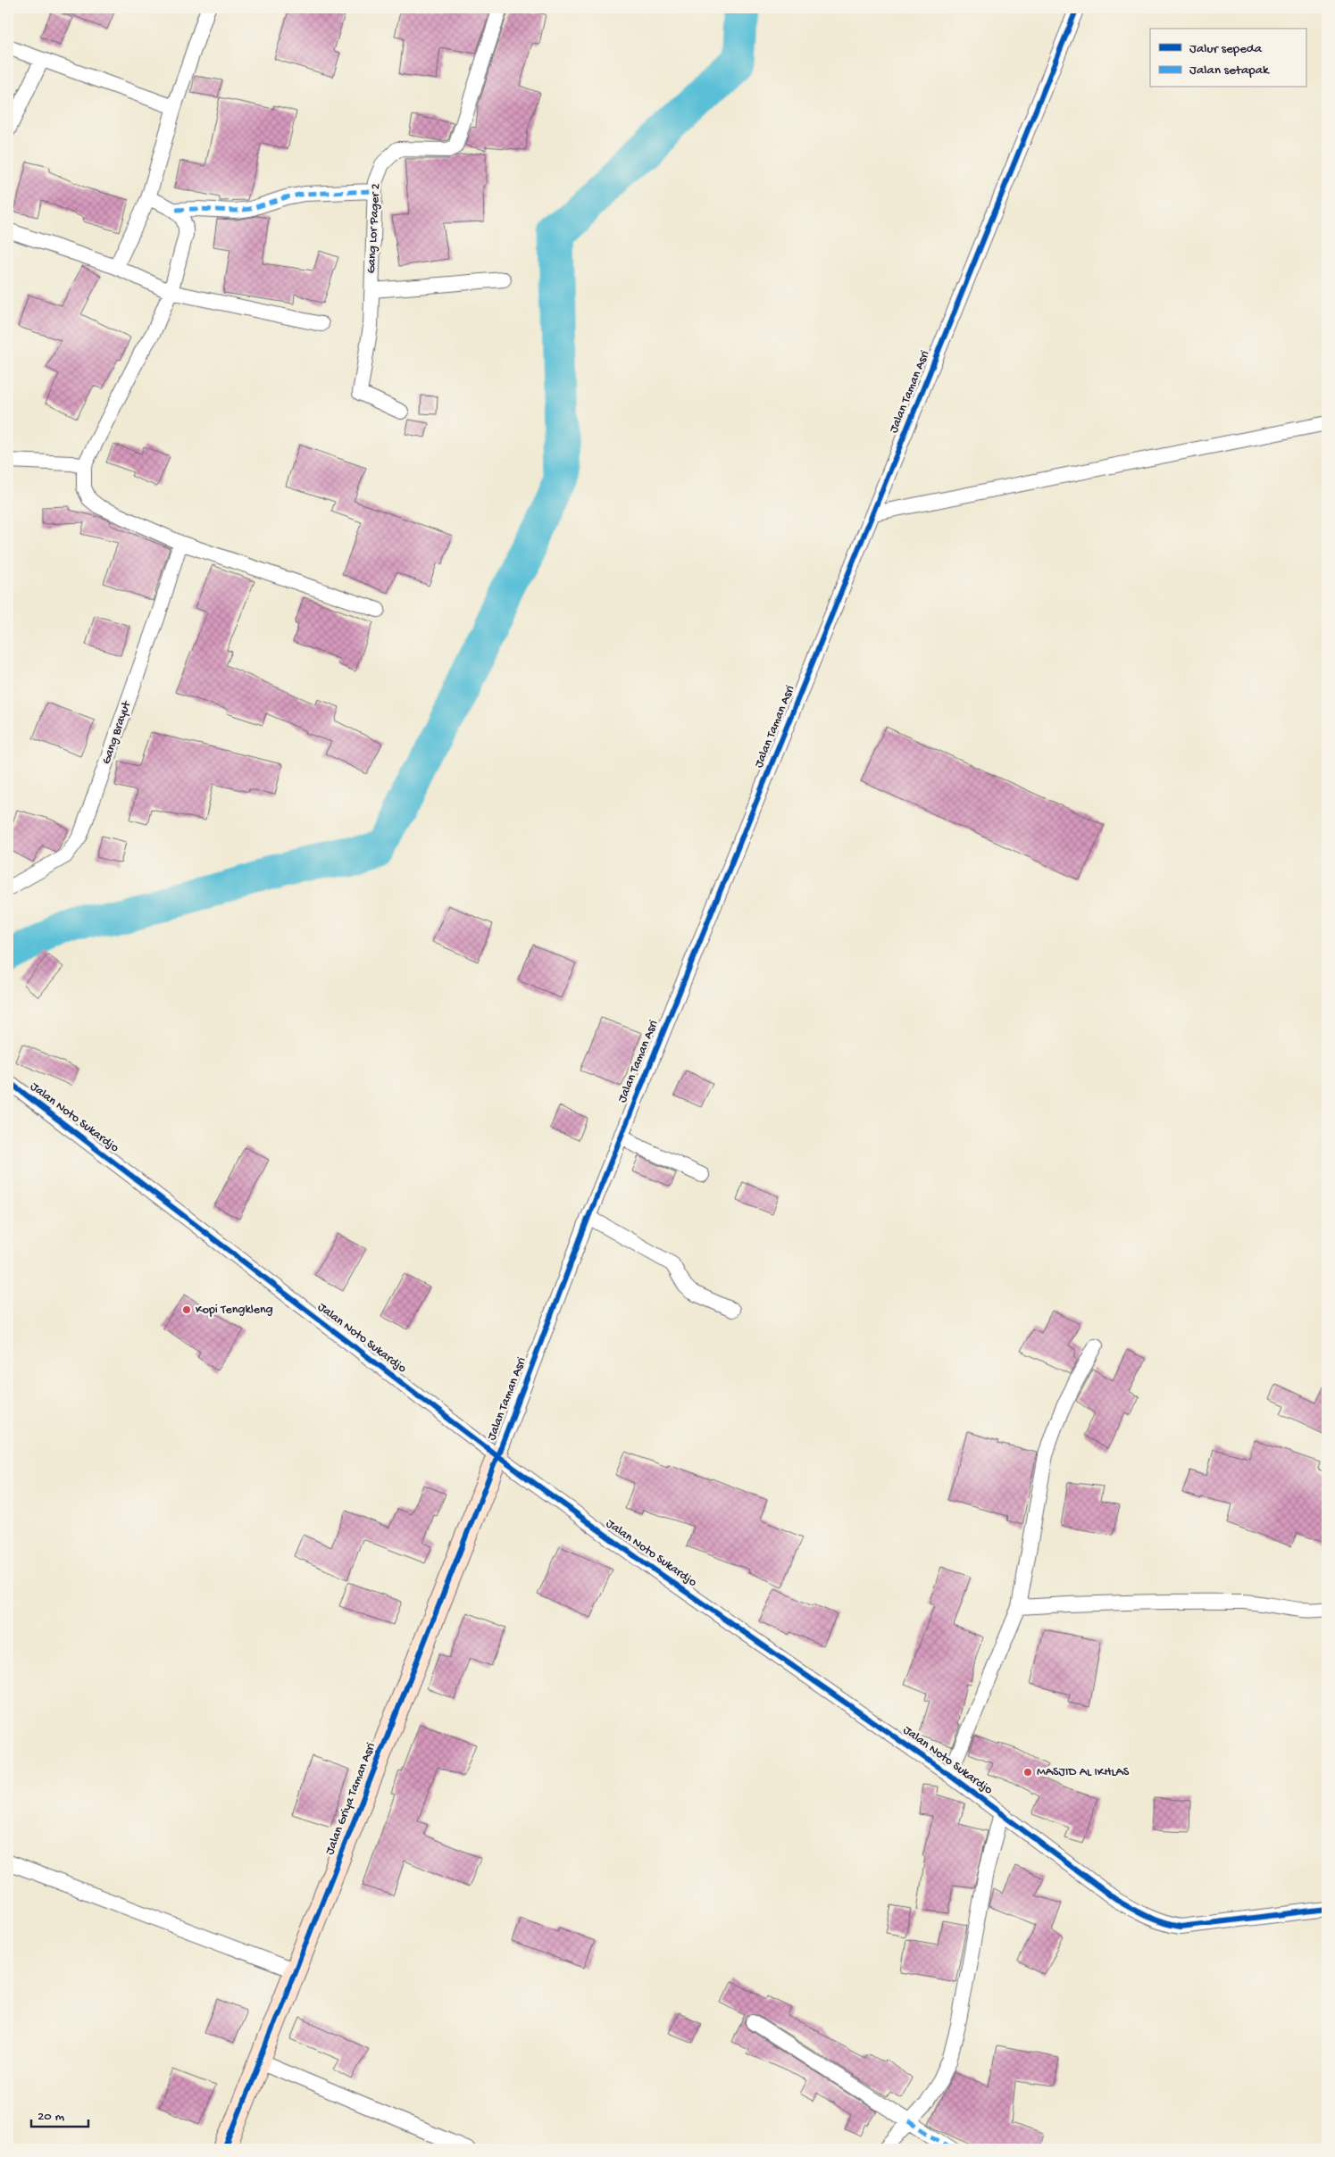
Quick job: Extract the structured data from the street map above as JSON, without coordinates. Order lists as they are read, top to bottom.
{
  "streets": {
    "street": [
      "Gang Lor Pager 2",
      "Jalan Taman Asri",
      "Gang Brayut",
      "Jalan Noto Sukardjo",
      "Jalan Griya Taman Asri"
    ]
  },
  "crossings": [
    ["Jalan Taman Asri", "Jalan Noto Sukardjo"],
    ["Jalan Taman Asri", "Jalan Griya Taman Asri"],
    ["Jalan Noto Sukardjo", "Jalan Griya Taman Asri"]
  ],
  "places": ["Kopi Tengkleng", "MASJID AL IKHLAS"],
  "legend": ["Jalur sepeda", "Jalan setapak"],
  "scale_bar": "20 m"
}
